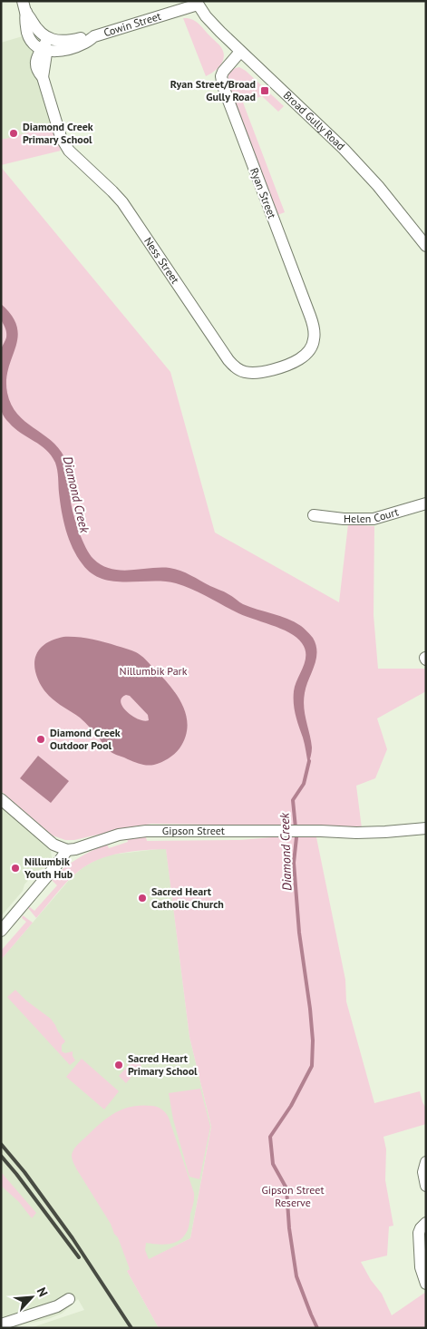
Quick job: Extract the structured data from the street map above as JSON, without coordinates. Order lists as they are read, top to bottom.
{
  "streets": {
    "street": [
      "Cowin Street",
      "Broad Gully Road",
      "Ryan Street",
      "Ness Street",
      "Helen Court",
      "Gipson Street"
    ]
  },
  "crossings": [
    ["Cowin Street", "Broad Gully Road"],
    ["Cowin Street", "Ness Street"],
    ["Broad Gully Road", "Ryan Street"],
    ["Ryan Street", "Ness Street"]
  ],
  "water": ["Diamond Creek"],
  "parks": ["Nillumbik Park", "Gipson Street Reserve"],
  "places": {
    "transit": ["Ryan Street/Broad Gully Road"],
    "other": [
      "Diamond Creek Primary School",
      "Diamond Creek Outdoor Pool",
      "Nillumbik Youth Hub",
      "Sacred Heart Catholic Church",
      "Sacred Heart Primary School"
    ]
  },
  "north": "top right"
}
